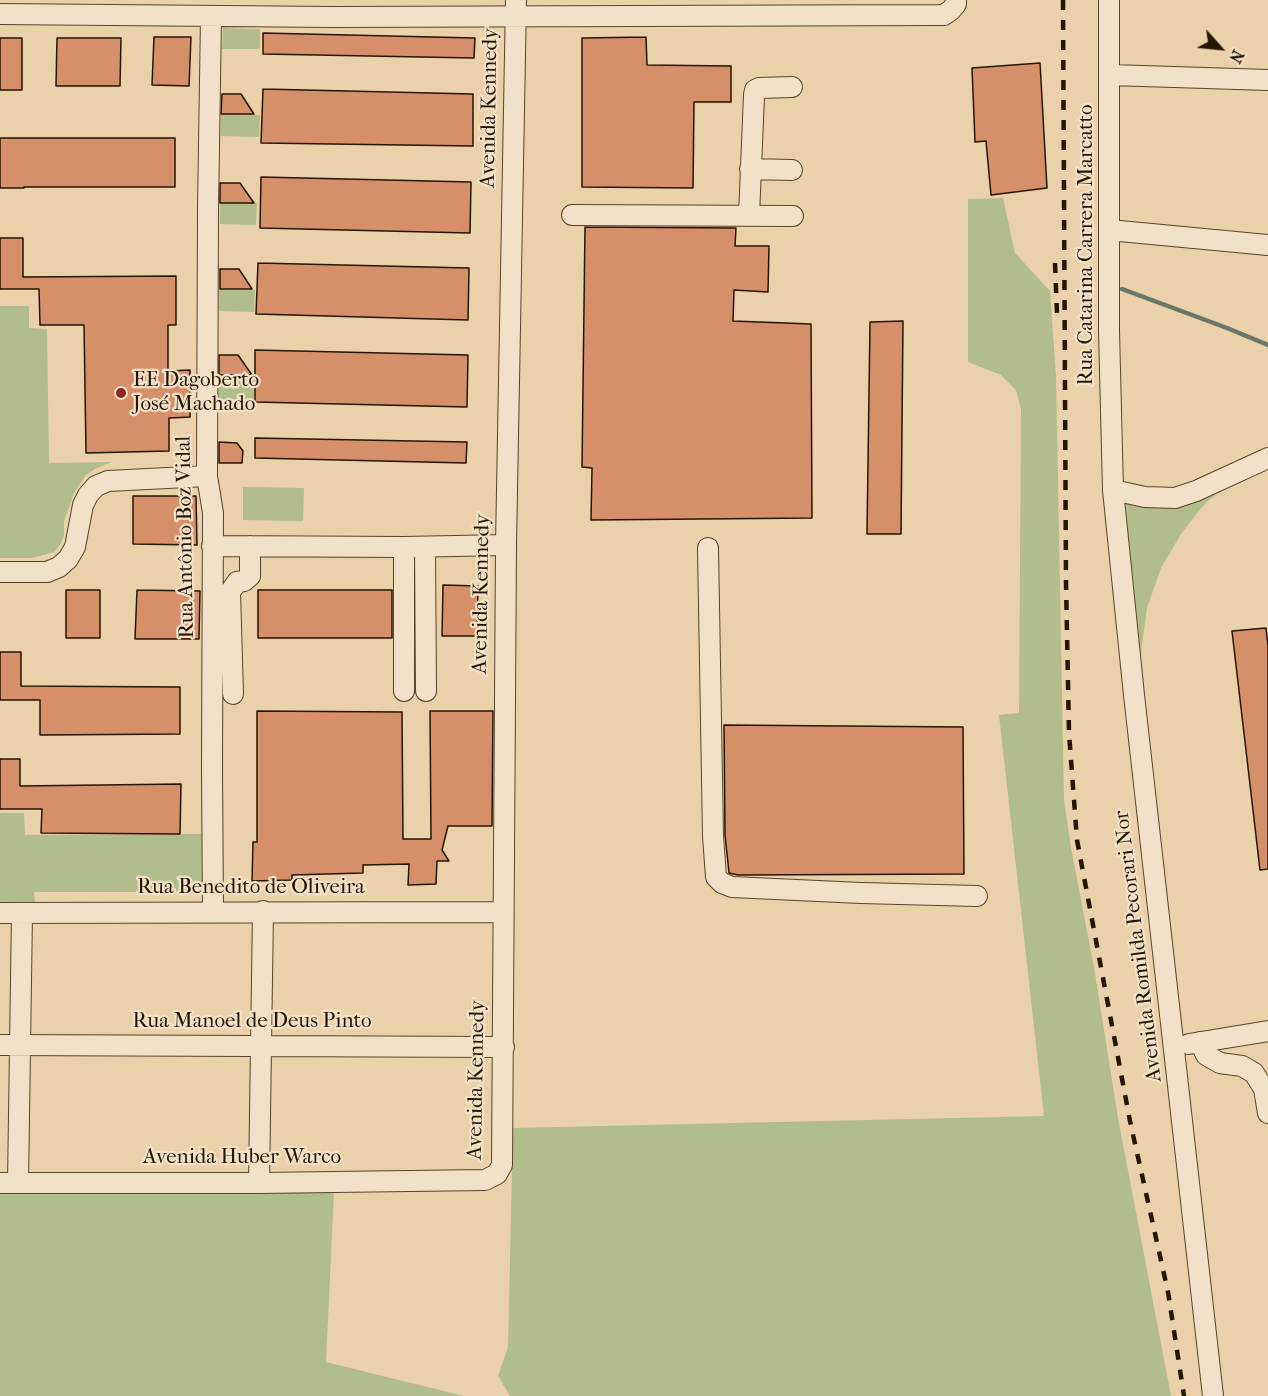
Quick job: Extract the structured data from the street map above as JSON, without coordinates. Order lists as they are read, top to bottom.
{
  "streets": {
    "street": [
      "Avenida Kennedy",
      "Rua Catarina Carrera Marcatto",
      "Rua Antônio Boz Vidal",
      "Rua Benedito de Oliveira",
      "Avenida Romilda Pecorari Nor",
      "Rua Manoel de Deus Pinto",
      "Avenida Huber Warco"
    ]
  },
  "crossings": [
    ["Avenida Kennedy", "Rua Benedito de Oliveira"],
    ["Avenida Kennedy", "Rua Manoel de Deus Pinto"],
    ["Avenida Kennedy", "Avenida Huber Warco"],
    ["Rua Catarina Carrera Marcatto", "Avenida Romilda Pecorari Nor"],
    ["Rua Antônio Boz Vidal", "Rua Benedito de Oliveira"]
  ],
  "places": ["EE Dagoberto José Machado"],
  "north": "bottom right"
}
